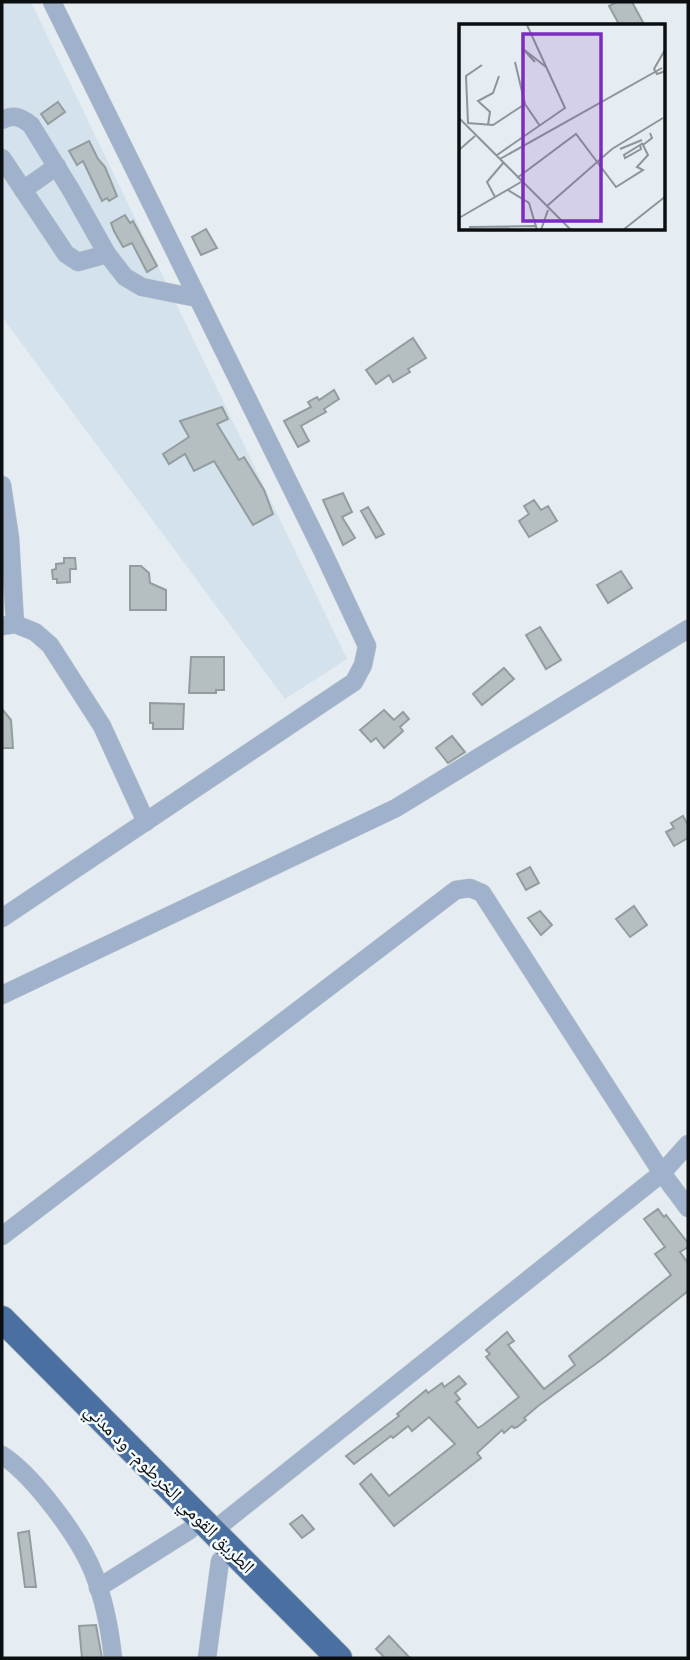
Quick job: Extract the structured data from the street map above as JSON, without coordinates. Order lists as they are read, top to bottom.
{
  "streets": {
    "highway": ["الطريق القومي الخرطوم - ود مدني"]
  }
}
